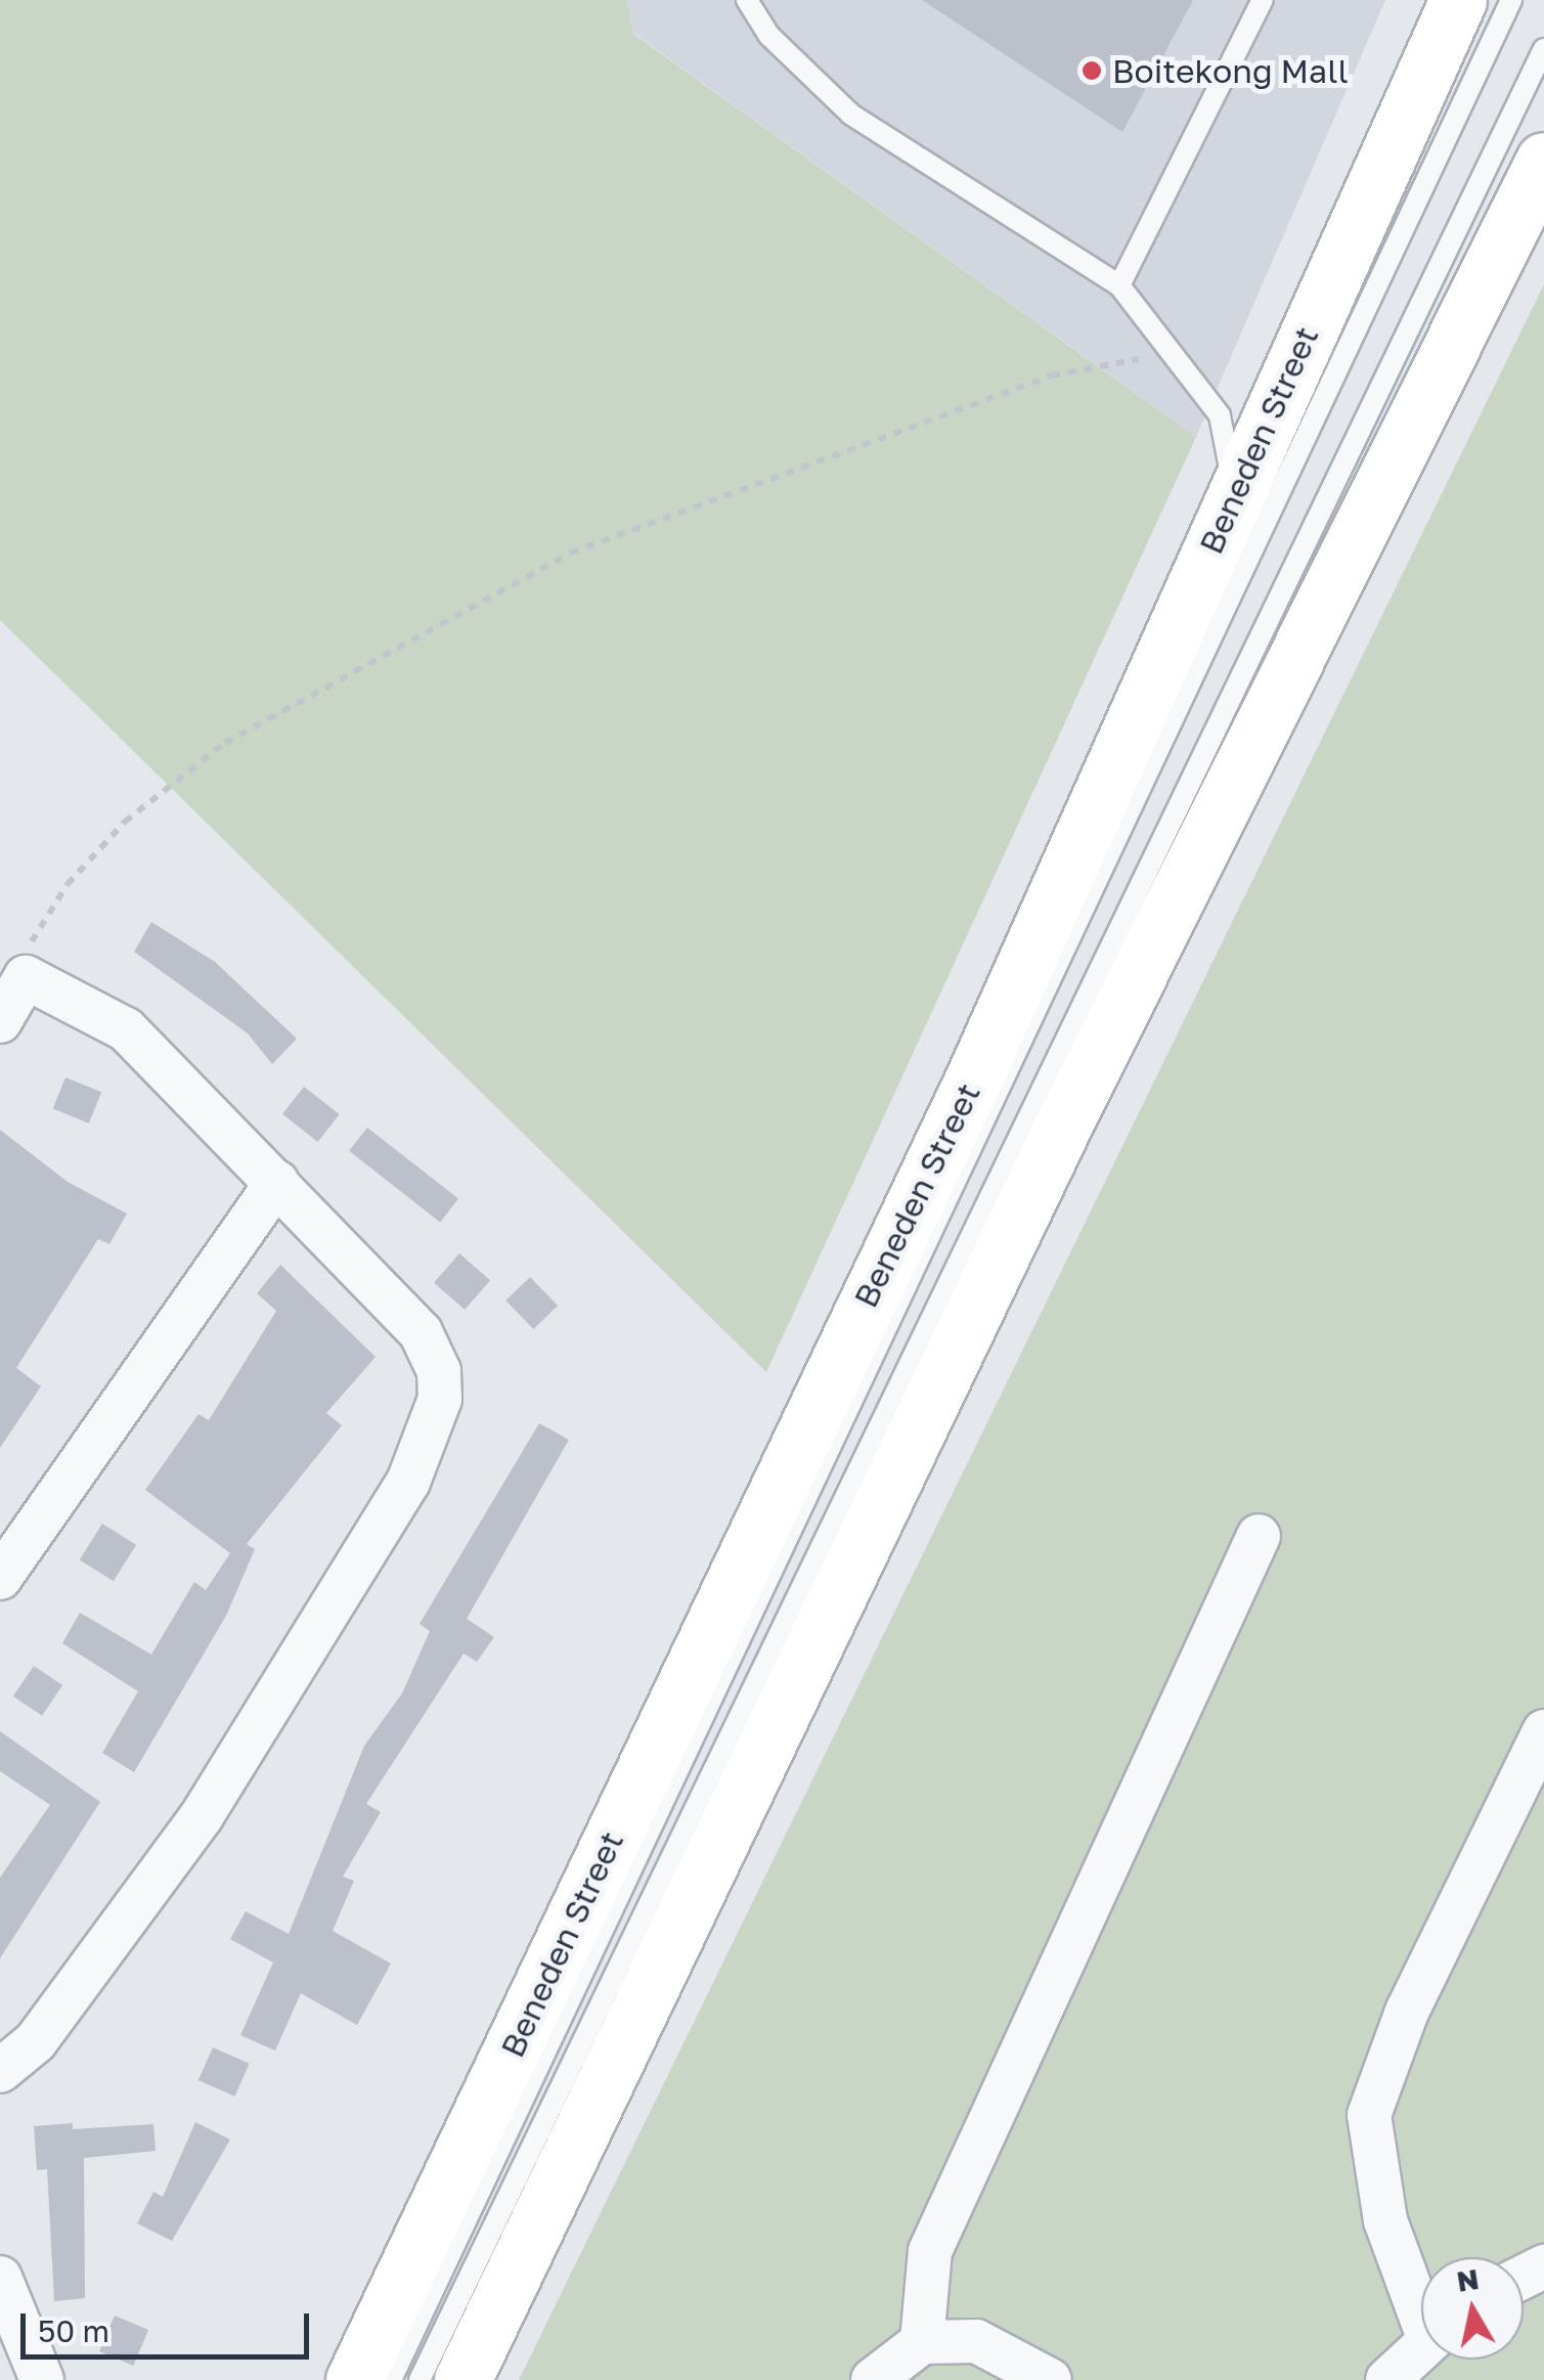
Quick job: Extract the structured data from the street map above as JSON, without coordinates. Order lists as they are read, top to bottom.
{
  "streets": {
    "main road": ["Beneden Street"]
  },
  "places": ["Boitekong Mall"],
  "scale_bar": "50 m",
  "north": "top"
}
